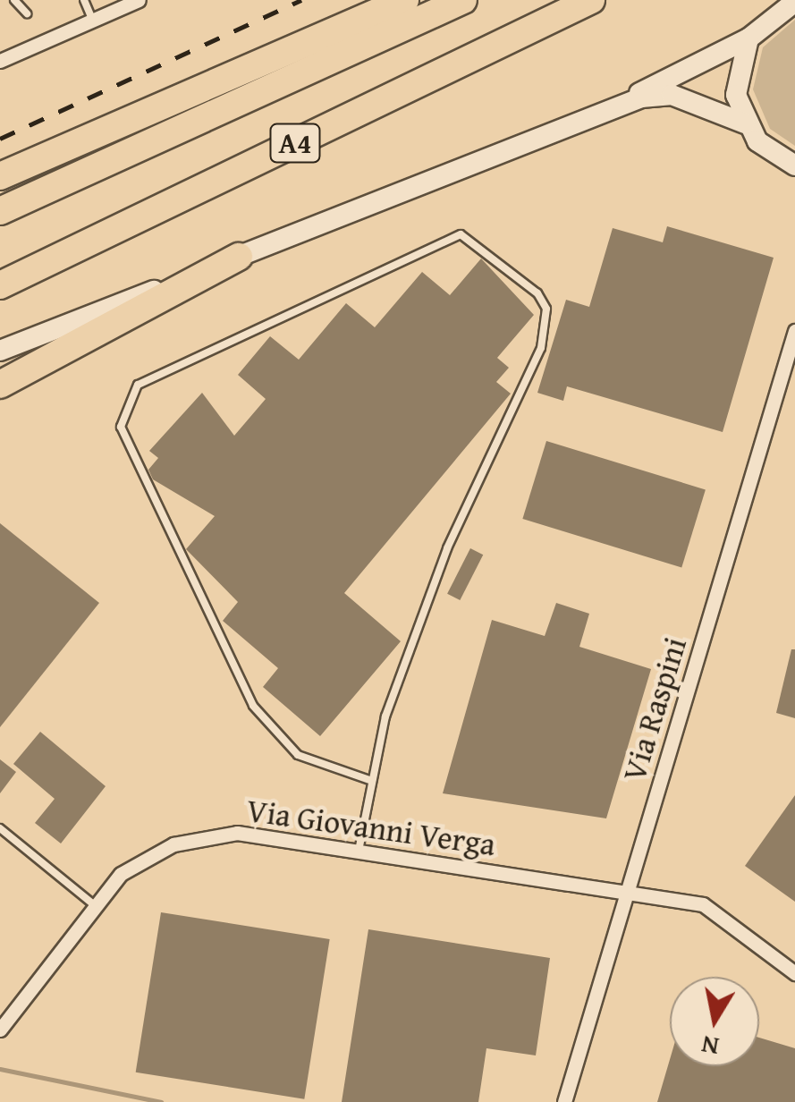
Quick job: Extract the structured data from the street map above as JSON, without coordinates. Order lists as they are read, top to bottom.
{
  "streets": {
    "highway": ["A4"],
    "street": ["Via Raspini", "Via Giovanni Verga"]
  },
  "crossings": [
    ["Via Raspini", "Via Giovanni Verga"]
  ],
  "north": "bottom"
}
